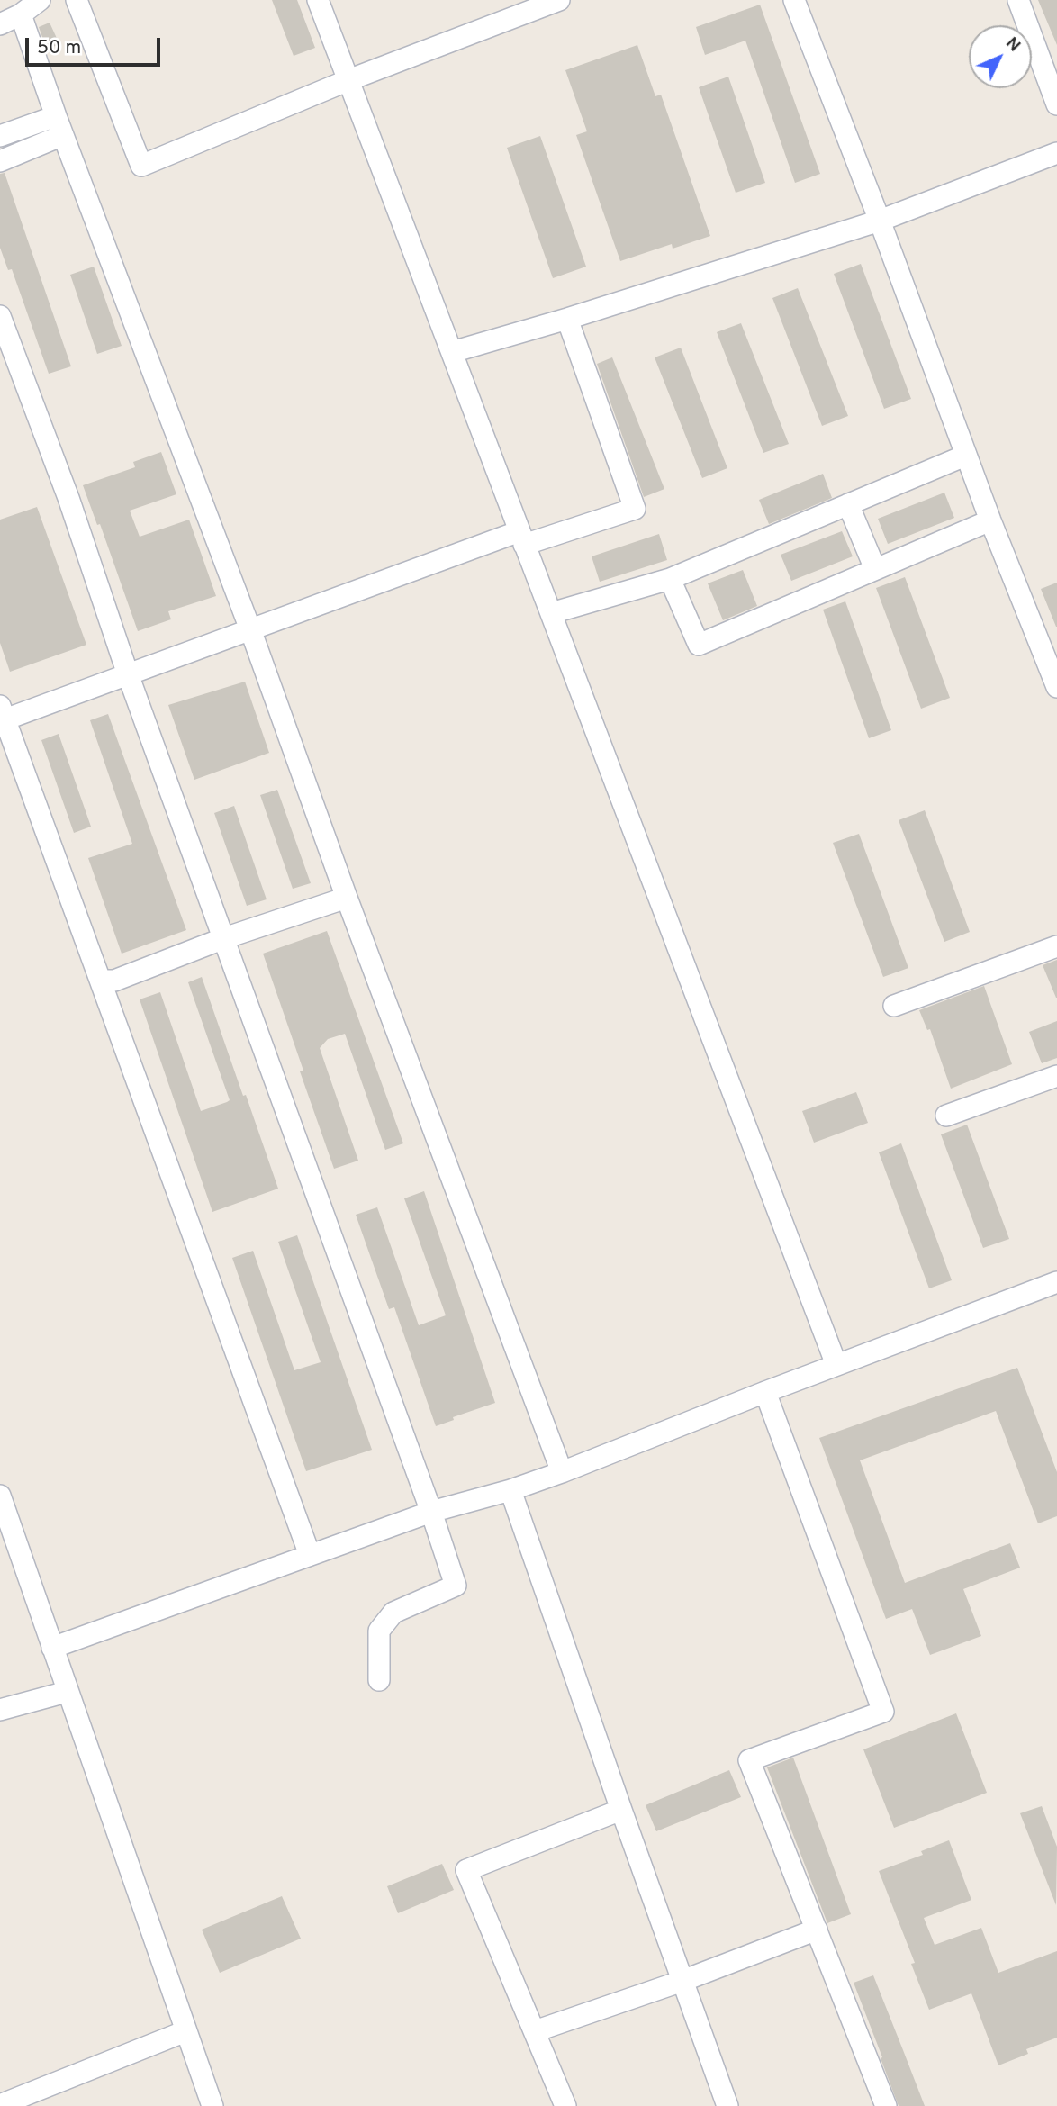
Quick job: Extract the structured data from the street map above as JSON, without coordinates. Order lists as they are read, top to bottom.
{
  "scale_bar": "50 m",
  "north": "top right"
}
